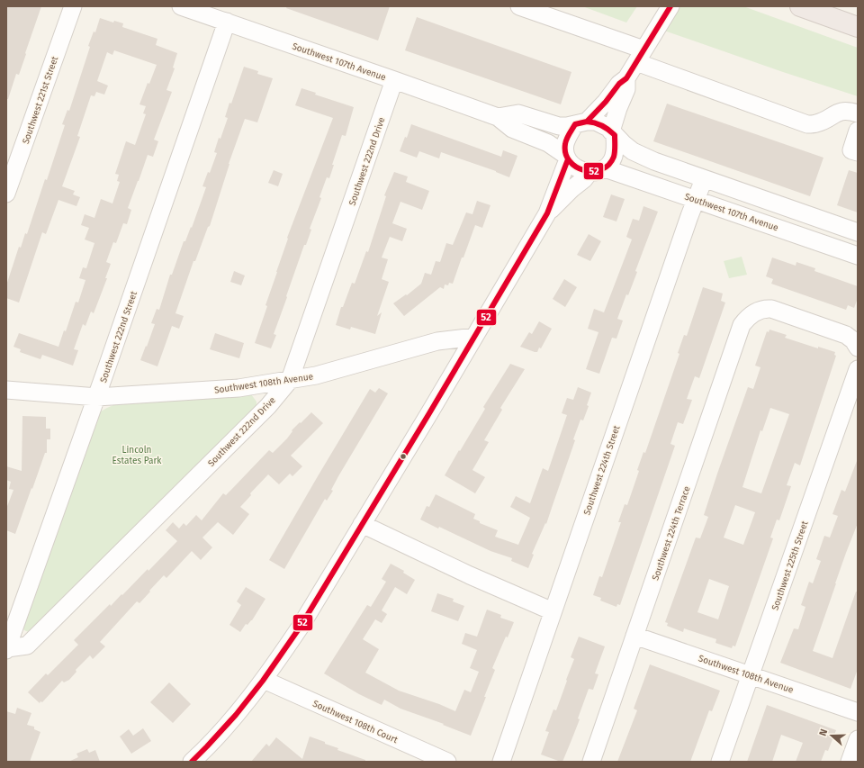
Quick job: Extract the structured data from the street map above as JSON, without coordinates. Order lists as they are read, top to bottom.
{
  "streets": {
    "street": [
      "Southwest 107th Avenue",
      "Southwest 221st Street",
      "Southwest 222nd Drive",
      "Southwest 222nd Street",
      "Southwest 108th Avenue",
      "Southwest 224th Street",
      "Southwest 224th Terrace",
      "Southwest 225th Street",
      "Southwest 108th Court"
    ]
  },
  "crossings": [
    ["Southwest 107th Avenue", "Southwest 222nd Drive"],
    ["Southwest 107th Avenue", "Southwest 222nd Street"],
    ["Southwest 107th Avenue", "Southwest 224th Street"],
    ["Southwest 222nd Drive", "Southwest 222nd Street"],
    ["Southwest 222nd Drive", "Southwest 108th Avenue"],
    ["Southwest 222nd Street", "Southwest 108th Avenue"],
    ["Southwest 108th Avenue", "Southwest 224th Terrace"],
    ["Southwest 108th Avenue", "Southwest 225th Street"]
  ],
  "parks": ["Lincoln Estates Park"],
  "lines": ["transit line 52"],
  "north": "left"
}
